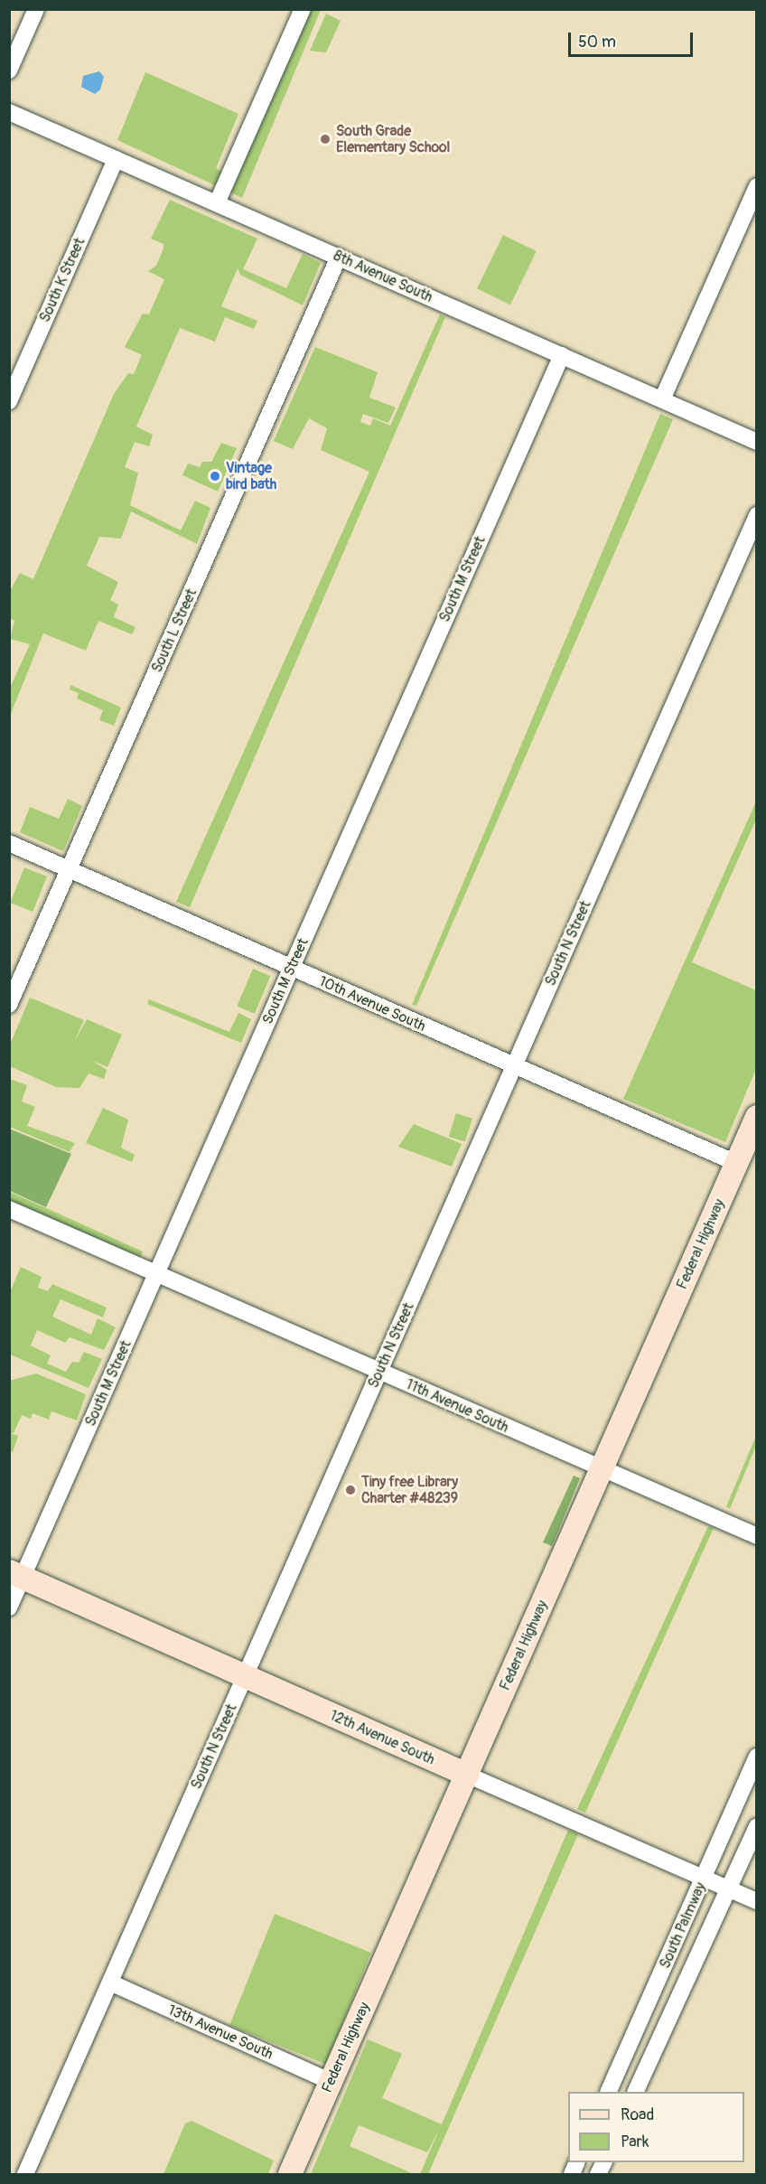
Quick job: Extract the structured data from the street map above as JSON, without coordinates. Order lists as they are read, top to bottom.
{
  "streets": {
    "main road": ["Federal Highway", "12th Avenue South"],
    "street": [
      "8th Avenue South",
      "South K Street",
      "South M Street",
      "South L Street",
      "South N Street",
      "10th Avenue South",
      "11th Avenue South",
      "South Palmway",
      "13th Avenue South"
    ]
  },
  "crossings": [
    ["8th Avenue South", "South K Street"],
    ["8th Avenue South", "South M Street"],
    ["8th Avenue South", "South L Street"],
    ["South M Street", "10th Avenue South"],
    ["South M Street", "11th Avenue South"],
    ["South M Street", "12th Avenue South"],
    ["South L Street", "10th Avenue South"],
    ["South N Street", "10th Avenue South"],
    ["South N Street", "11th Avenue South"],
    ["South N Street", "12th Avenue South"],
    ["South N Street", "13th Avenue South"],
    ["10th Avenue South", "Federal Highway"],
    ["Federal Highway", "11th Avenue South"],
    ["Federal Highway", "12th Avenue South"],
    ["Federal Highway", "13th Avenue South"],
    ["12th Avenue South", "South Palmway"]
  ],
  "places": ["South Grade Elementary School", "Vintage bird bath", "Tiny free Library Charter #48239"],
  "legend": ["Road", "Park"],
  "scale_bar": "50 m"
}
